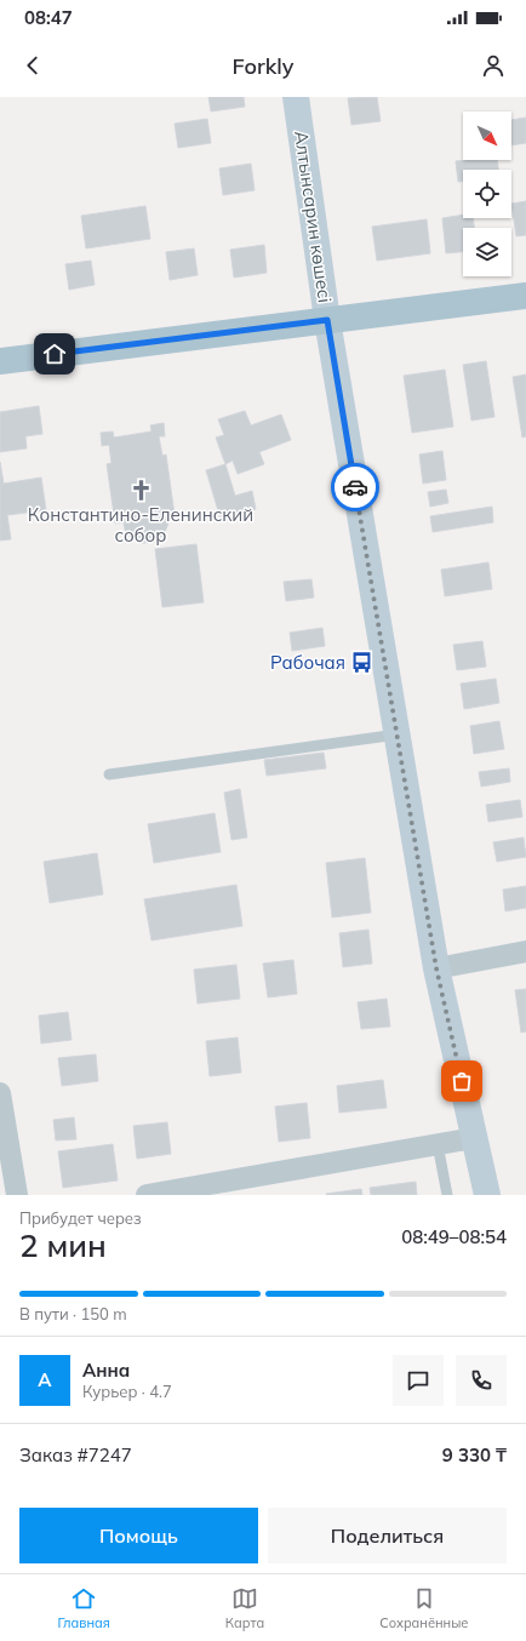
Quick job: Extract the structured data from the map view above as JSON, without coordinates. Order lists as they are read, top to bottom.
{
  "streets": {
    "street": ["Алтынсарин көшесі"]
  },
  "places": {
    "church": ["Константино-Еленинский собор"],
    "bus stop": ["Рабочая"]
  },
  "north": "bottom right",
  "page": {
    "status": "08:47",
    "header": "Forkly",
    "heading": ["2 мин", "Прибудет через", "08:49–08:54"],
    "panel": [
      "Анна",
      "Курьер · 4.7",
      "Заказ #7247",
      "9 330 ₸"
    ],
    "bar": "В пути · 150 m",
    "round": "А",
    "buttons": ["Помощь", "Поделиться"],
    "tabs": ["Главная", "Карта", "Сохранённые"]
  }
}
